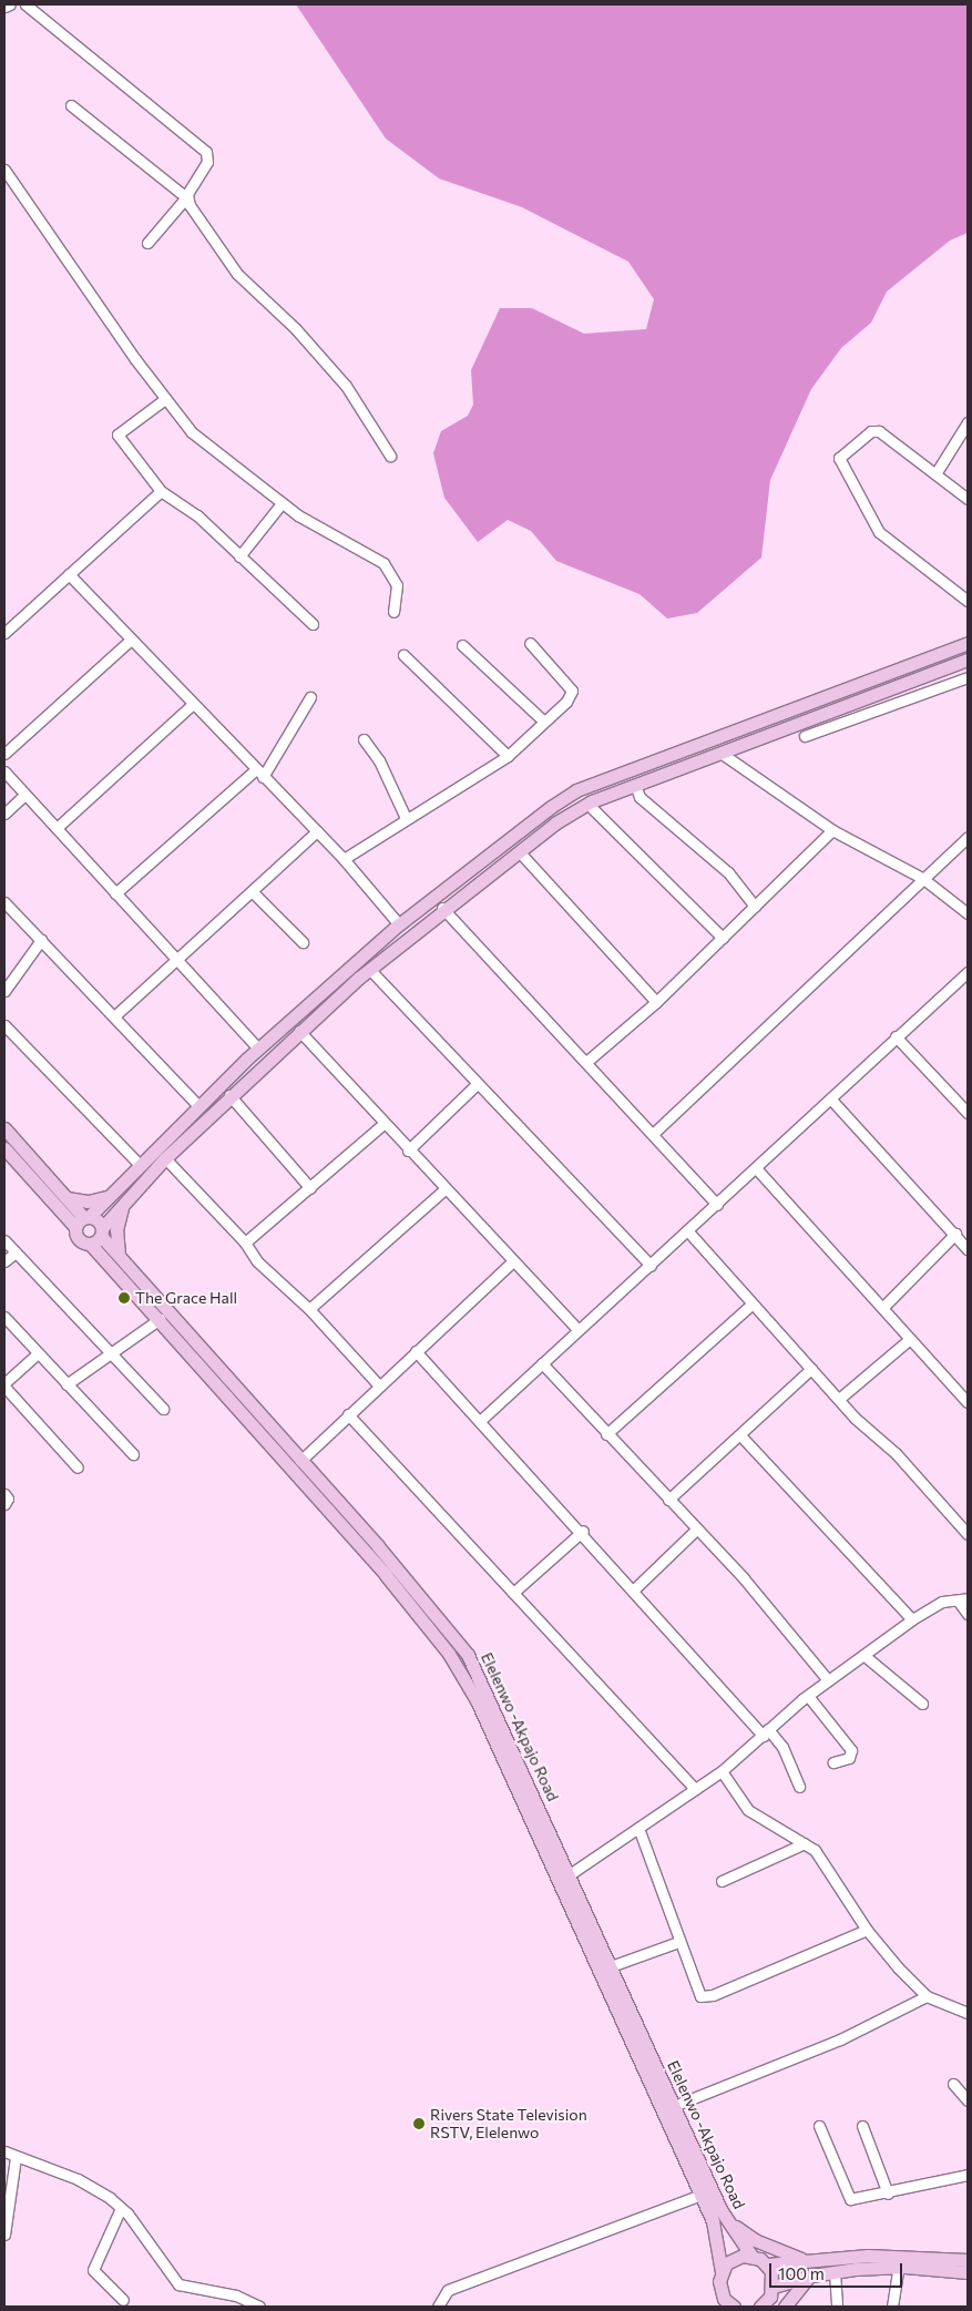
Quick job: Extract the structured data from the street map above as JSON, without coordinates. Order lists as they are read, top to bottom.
{
  "streets": {
    "main road": ["Elelenwo -Akpajo Road"]
  },
  "places": ["The Grace Hall", "Rivers State Television RSTV, Elelenwo"],
  "scale_bar": "100 m"
}
